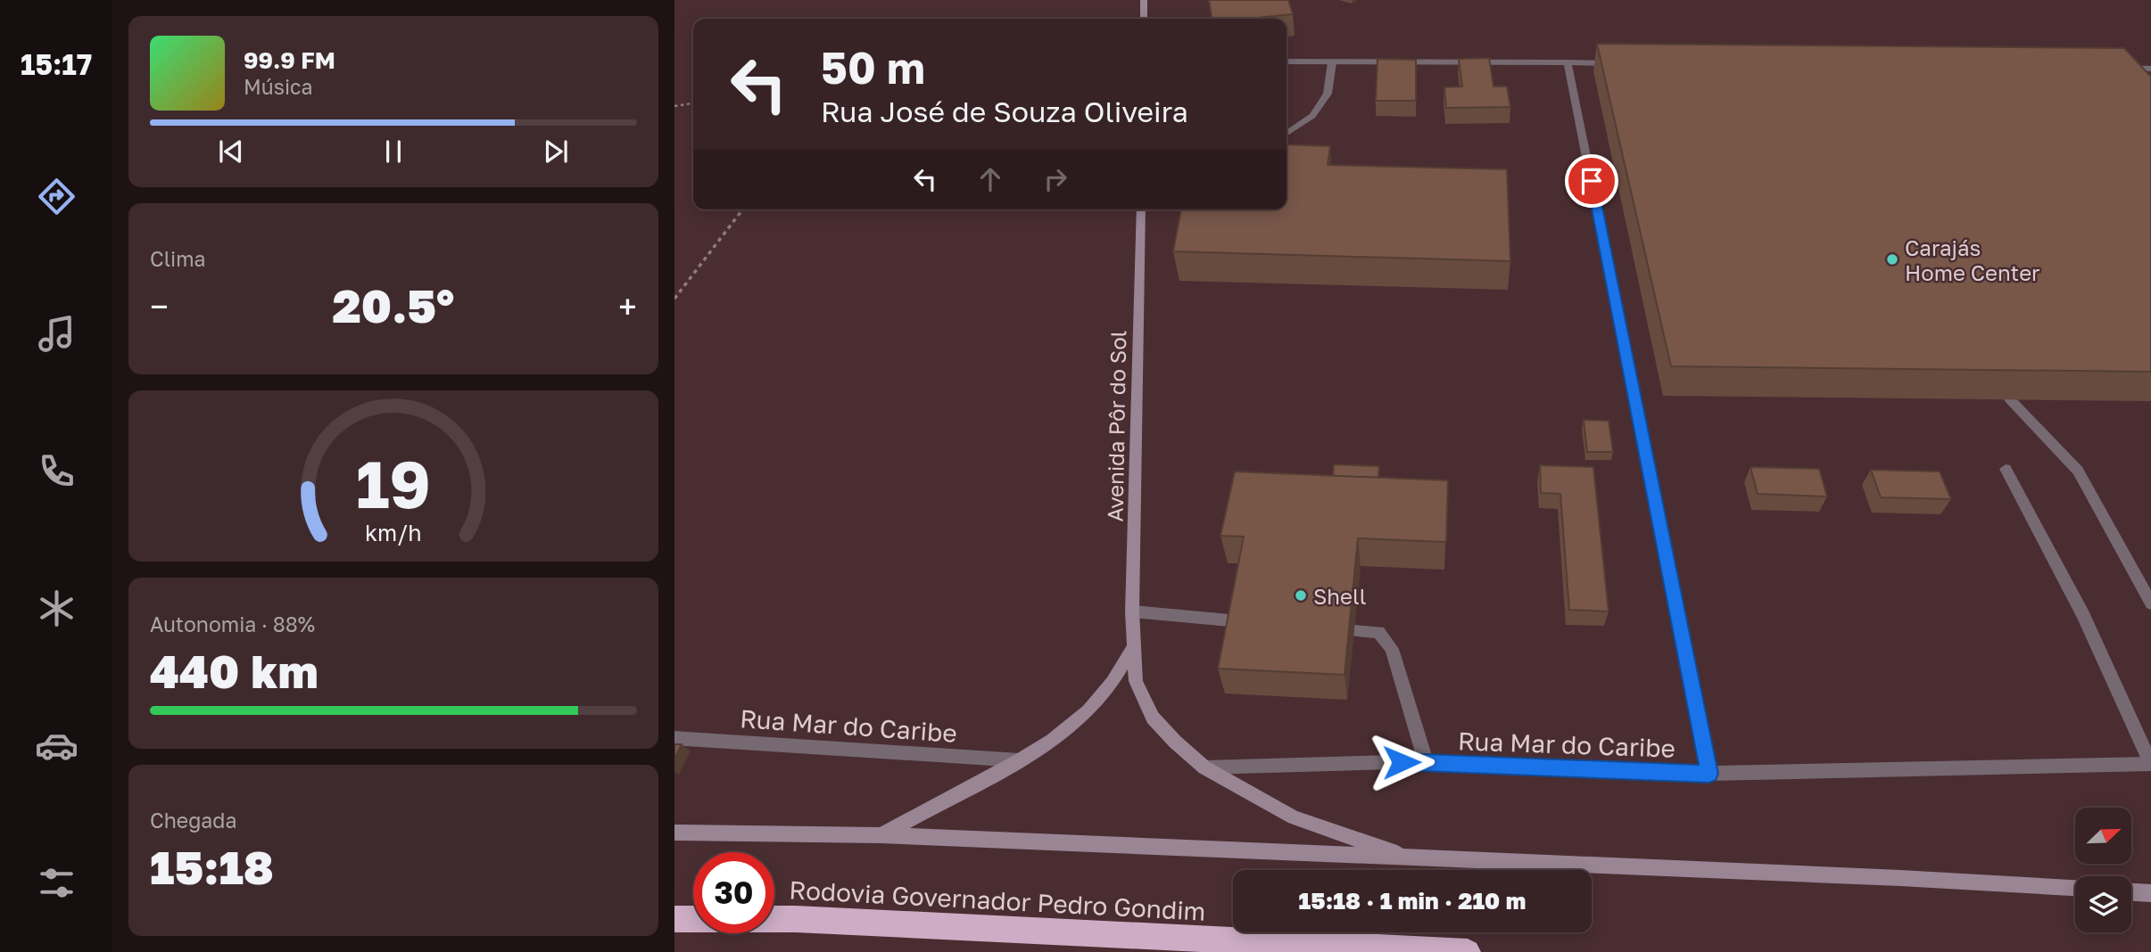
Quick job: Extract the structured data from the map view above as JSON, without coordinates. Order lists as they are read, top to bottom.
{
  "streets": {
    "highway": ["Rodovia Governador Pedro Gondim"],
    "street": ["Avenida Pôr do Sol", "Rua Mar do Caribe"]
  },
  "crossings": [
    ["Avenida Pôr do Sol", "Rua Mar do Caribe"]
  ],
  "places": ["Carajás Home Center", "Shell"],
  "north": "top right",
  "page": {
    "tabs": "15:17",
    "turn": ["50 m", "Rua José de Souza Oliveira"],
    "song": ["99.9 FM", "Música"],
    "tile": [
      "Clima",
      ["Autonomia · 88%", "440 km"],
      ["Chegada", "15:18"]
    ],
    "heat": ["−", "20.5°", "+"],
    "limit": "30",
    "trip": "15:18 · 1 min · 210 m",
    "gauge": ["19", "km/h"]
  }
}
